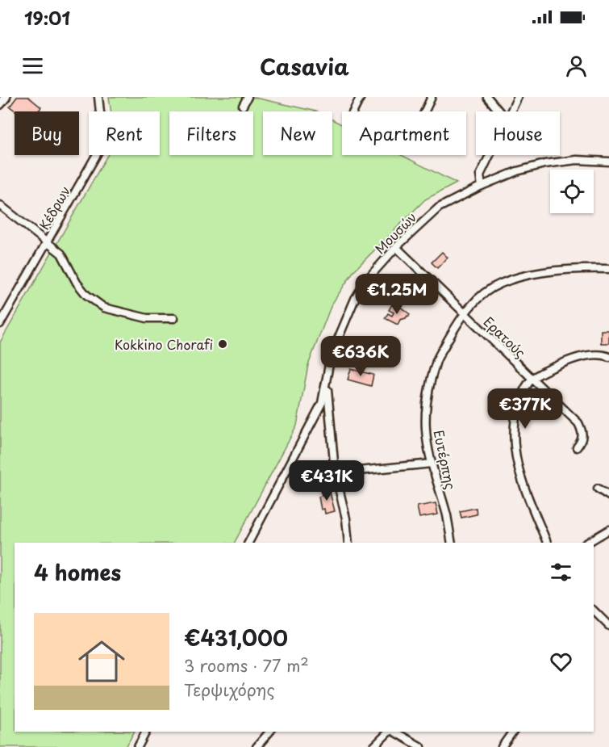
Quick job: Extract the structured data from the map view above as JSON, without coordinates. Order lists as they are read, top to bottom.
{
  "streets": {
    "street": [
      "Κέδρων",
      "Μουσών",
      "Ερατούς",
      "Ευτέρπης"
    ]
  },
  "crossings": [
    ["Μουσών", "Ερατούς"],
    ["Ερατούς", "Ευτέρπης"]
  ],
  "places": ["Kokkino Chorafi"],
  "page": {
    "status": "19:01",
    "header": "Casavia",
    "chip": [
      "Buy",
      "Rent",
      "Filters",
      "New",
      "Apartment",
      "House"
    ],
    "price": [
      "€1.25M",
      "€636K",
      "€377K",
      "€431K"
    ],
    "heading": "4 homes",
    "list": [
      {
        "name": "€431,000",
        "note": "3 rooms · 77 m² · Τερψιχόρης"
      }
    ]
  }
}
